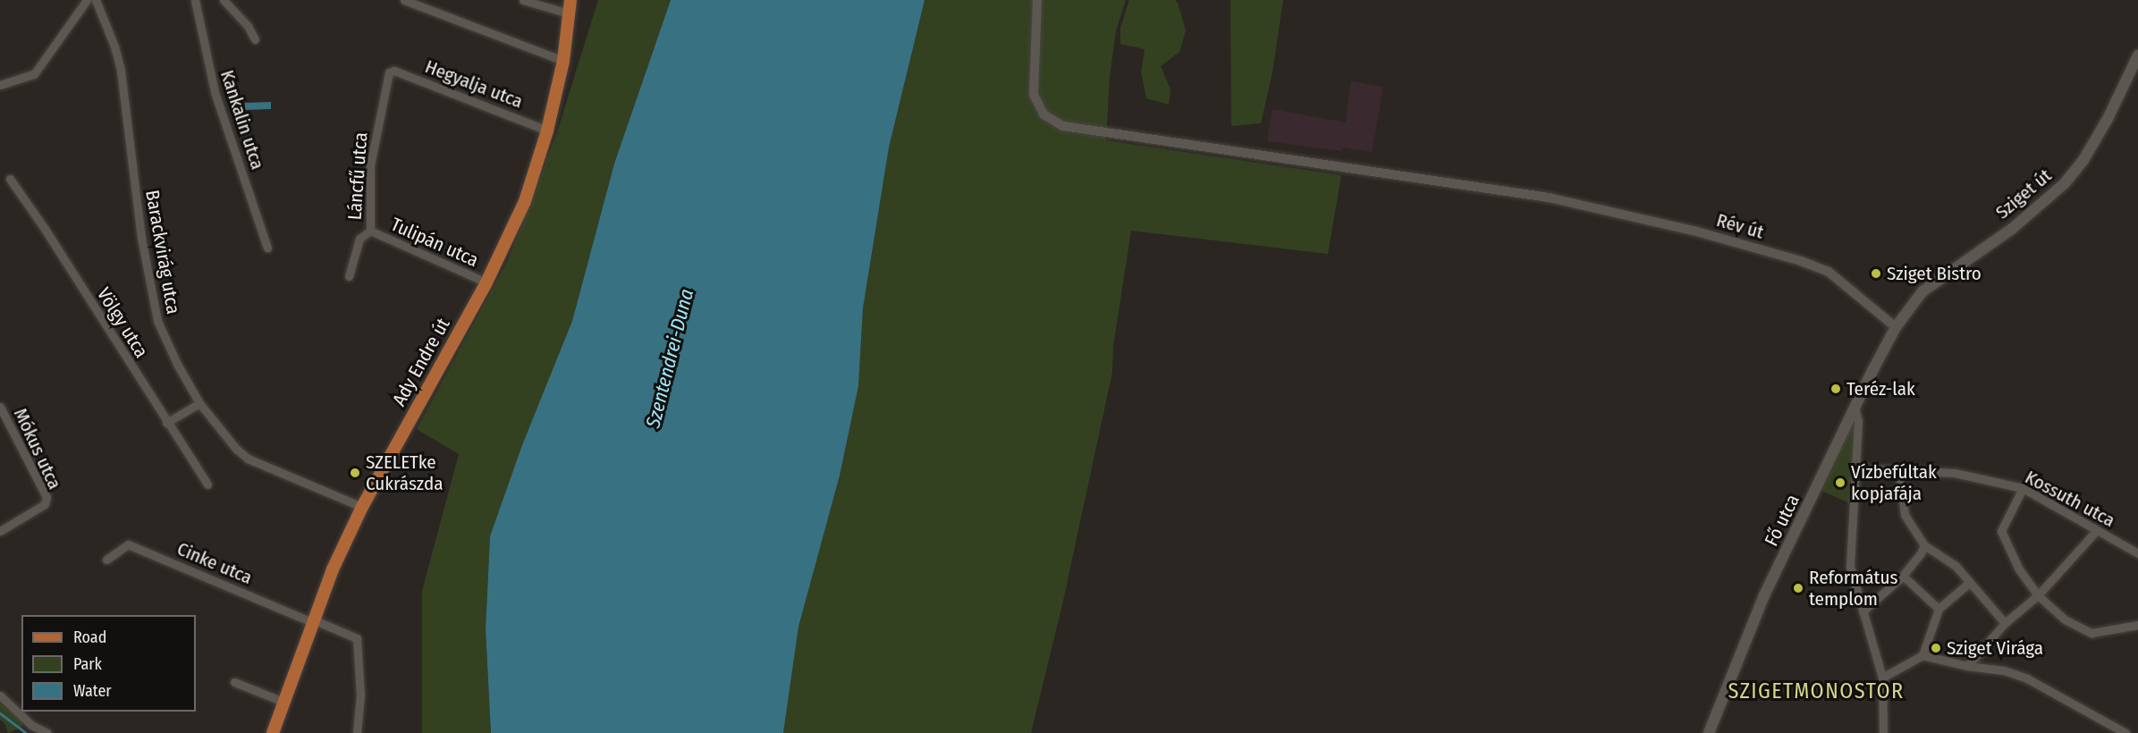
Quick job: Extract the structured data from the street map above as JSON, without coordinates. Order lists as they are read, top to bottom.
{
  "streets": {
    "main road": ["Sziget út", "Ady Endre út", "Fő utca"],
    "street": [
      "Hegyalja utca",
      "Kankalin utca",
      "Láncfű utca",
      "Rév út",
      "Tulipán utca",
      "Barackvirág utca",
      "Völgy utca",
      "Mókus utca",
      "Kossuth utca",
      "Cinke utca"
    ]
  },
  "crossings": [
    ["Hegyalja utca", "Láncfű utca"],
    ["Hegyalja utca", "Ady Endre út"],
    ["Láncfű utca", "Tulipán utca"],
    ["Sziget út", "Rév út"],
    ["Sziget út", "Fő utca"],
    ["Rév út", "Fő utca"],
    ["Tulipán utca", "Ady Endre út"],
    ["Barackvirág utca", "Ady Endre út"],
    ["Ady Endre út", "Cinke utca"]
  ],
  "districts": ["SZIGETMONOSTOR"],
  "water": ["Szentendrei-Duna"],
  "places": [
    "Sziget Bistro",
    "Teréz-lak",
    "SZELETke Cukrászda",
    "Vízbefúltak kopjafája",
    "Református templom",
    "Sziget Virága"
  ],
  "legend": ["Road", "Park", "Water"]
}
